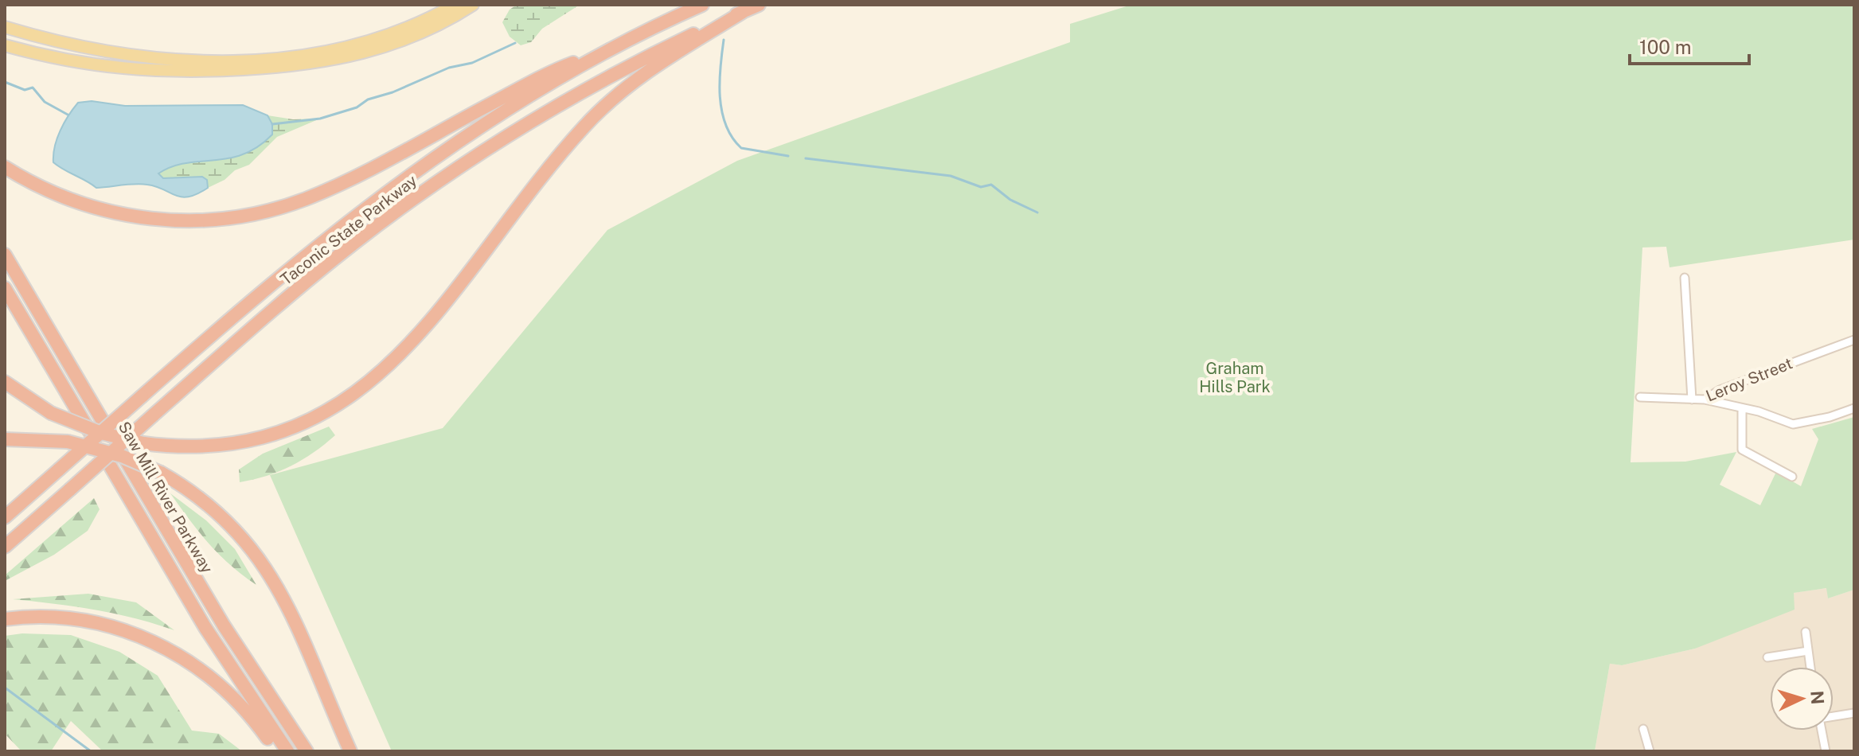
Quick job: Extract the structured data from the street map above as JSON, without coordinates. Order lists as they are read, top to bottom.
{
  "streets": {
    "highway": ["Taconic State Parkway", "Saw Mill River Parkway"],
    "street": ["Leroy Street"]
  },
  "parks": ["Graham Hills Park"],
  "scale_bar": "100 m",
  "north": "right"
}
